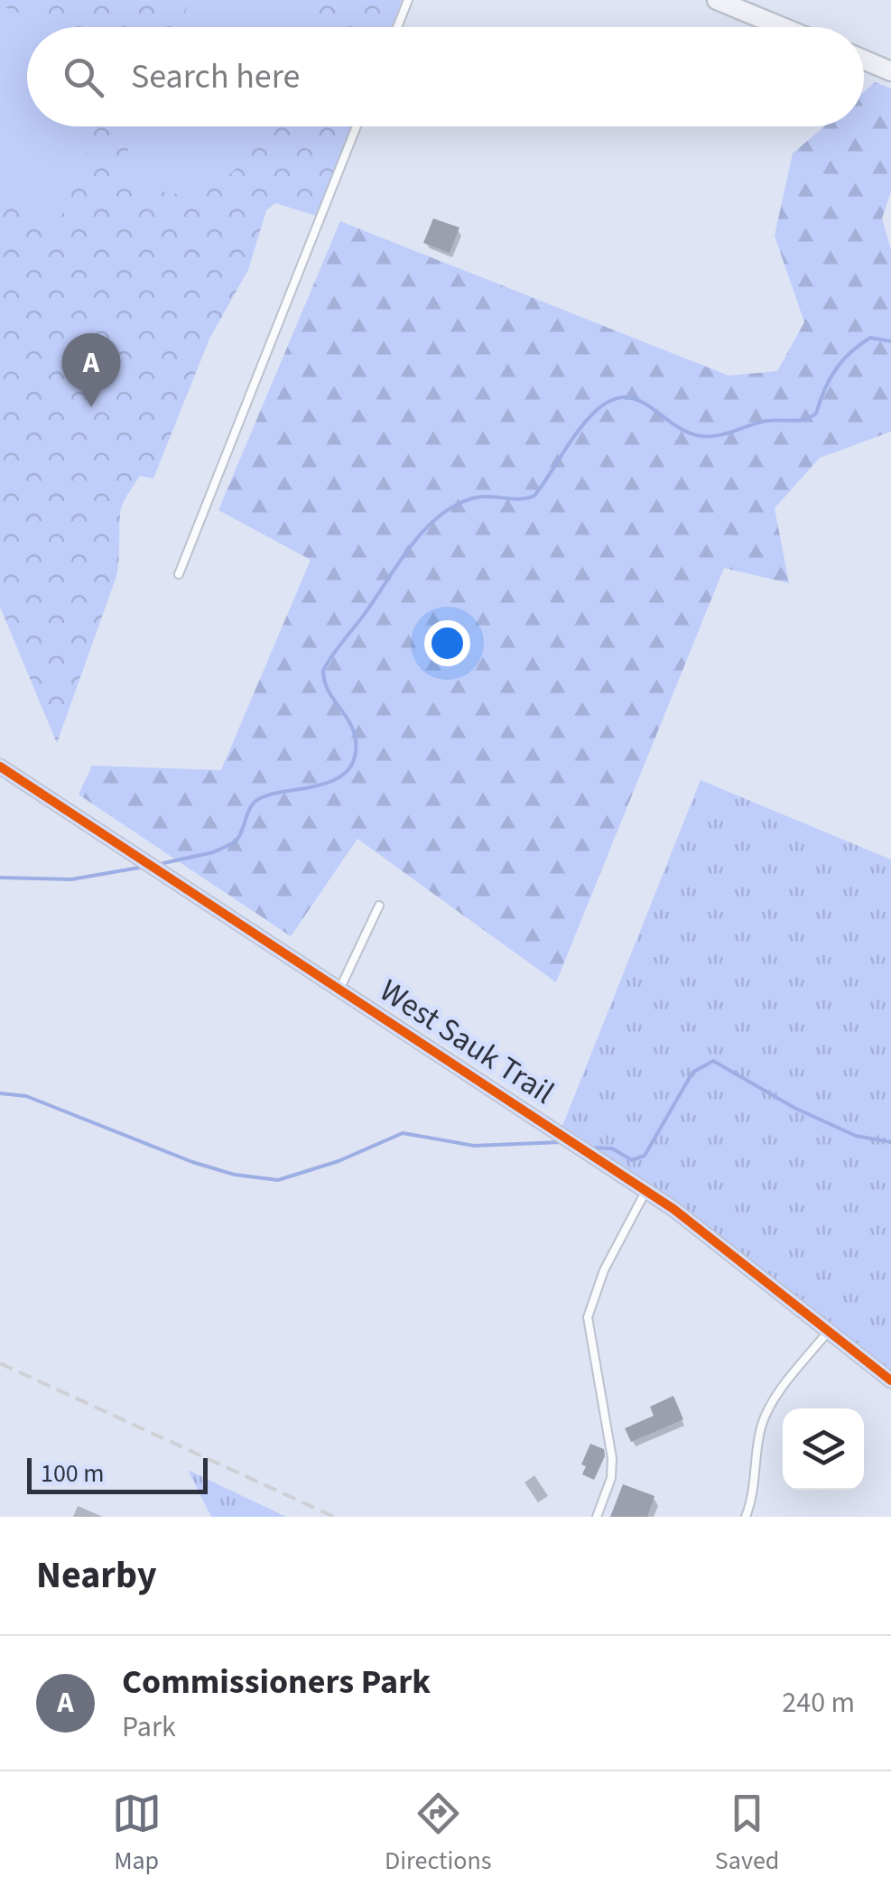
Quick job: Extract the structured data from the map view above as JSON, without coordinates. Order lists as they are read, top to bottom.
{
  "streets": {
    "street": ["West Sauk Trail"]
  },
  "scale_bar": "100 m",
  "page": {
    "search": "Search here",
    "pins": "A",
    "scale": "100 m",
    "heading": "Nearby",
    "list": [
      {
        "mark": "A",
        "name": "Commissioners Park",
        "note": "Park",
        "value": "240 m"
      }
    ],
    "nav": ["Map", "Directions", "Saved"]
  }
}
